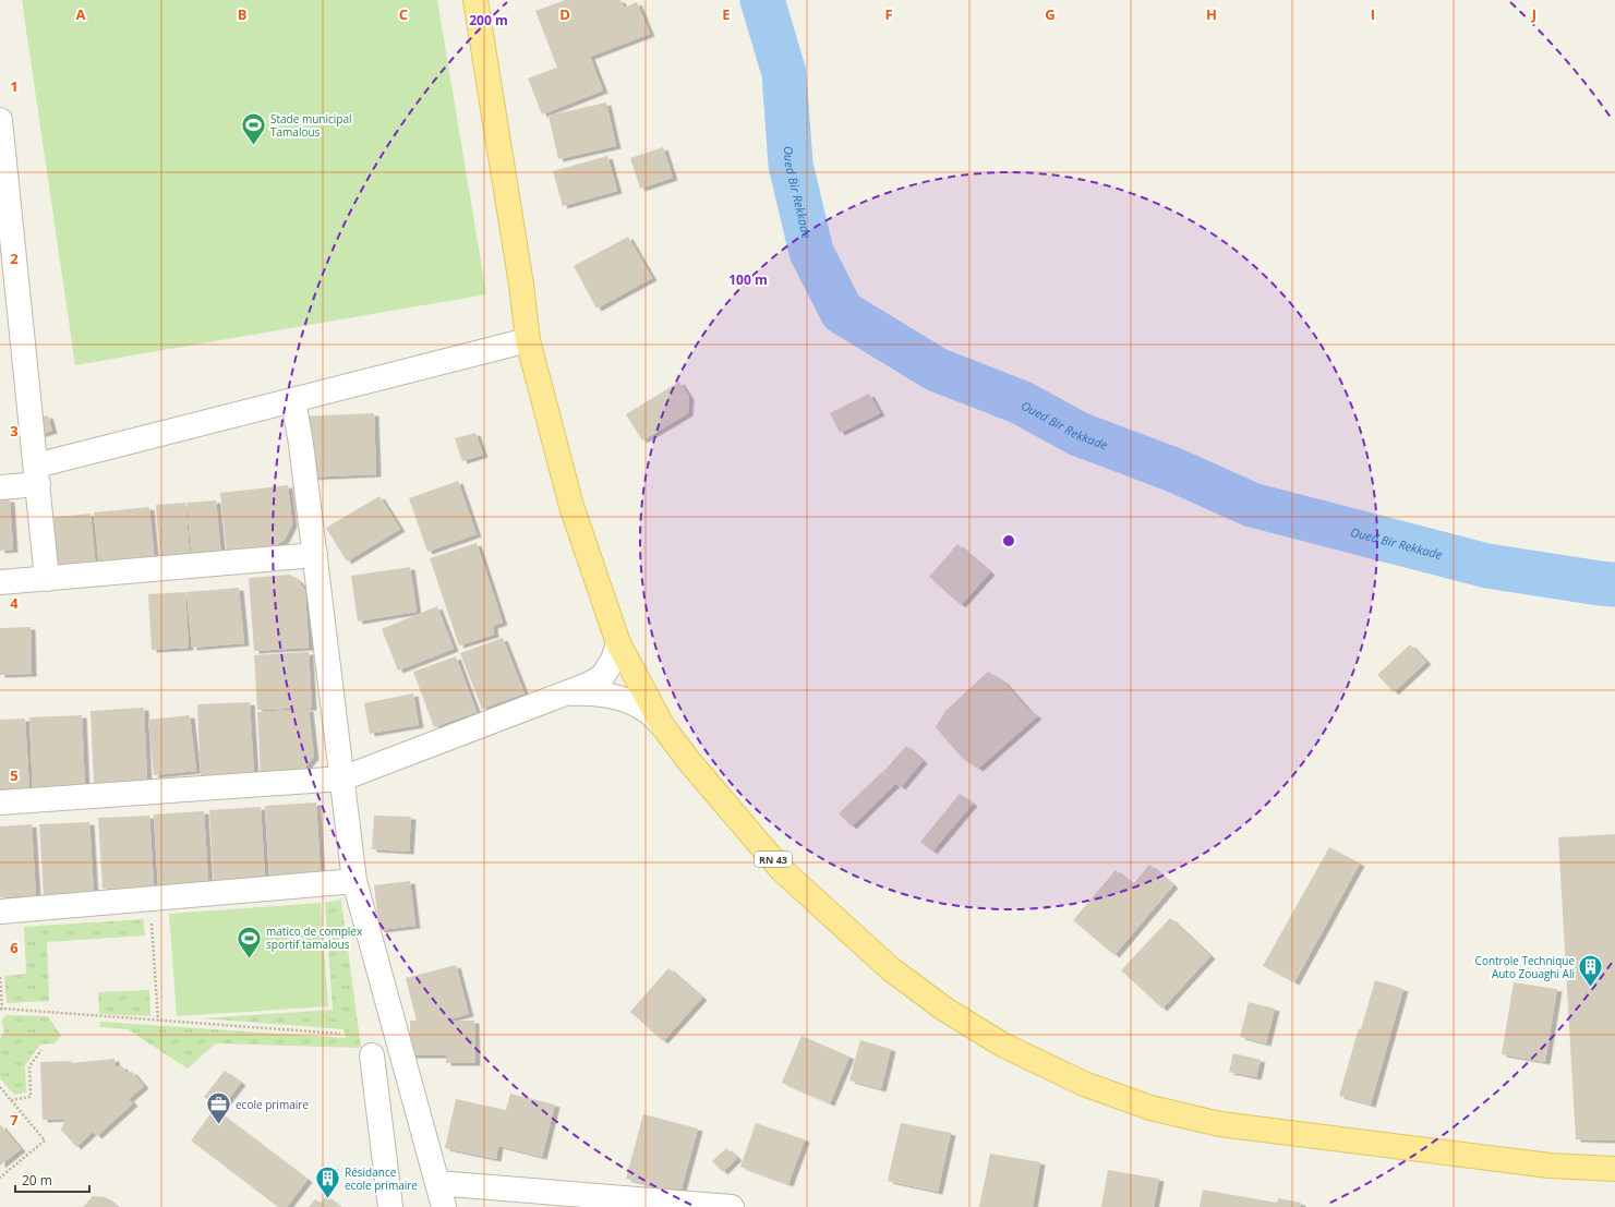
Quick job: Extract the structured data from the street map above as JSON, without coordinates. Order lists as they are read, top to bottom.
{
  "streets": {
    "main road": ["RN 43"]
  },
  "water": ["Oued Bir Rekkade"],
  "places": {
    "sports": ["Stade municipal Tamalous", "matico de complex sportif tamalous"],
    "building": ["Controle Technique Auto Zouaghi Ali", "Résidance ecole primaire"],
    "office": ["ecole primaire"]
  },
  "scale_bar": "20 m",
  "grid": {
    "columns": [
      "A",
      "B",
      "C",
      "D",
      "E",
      "F",
      "G",
      "H",
      "I",
      "J"
    ],
    "rows": [
      "1",
      "2",
      "3",
      "4",
      "5",
      "6",
      "7"
    ]
  },
  "rings": ["200 m", "100 m"]
}
